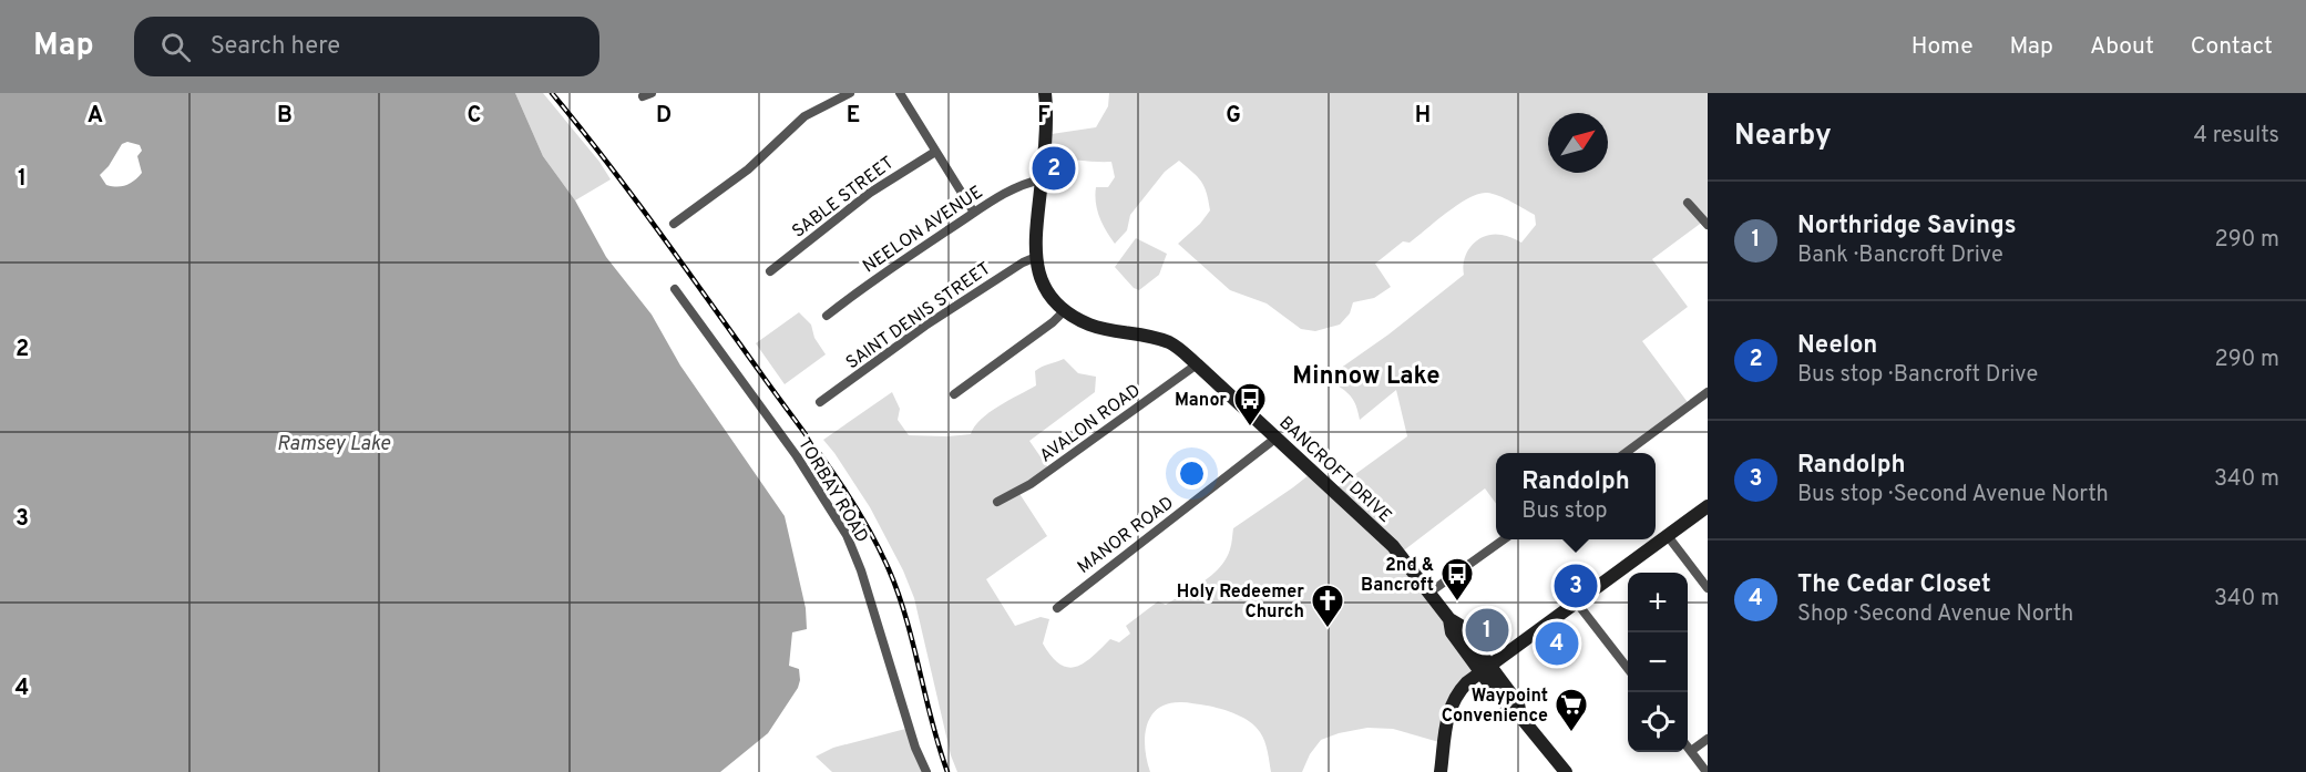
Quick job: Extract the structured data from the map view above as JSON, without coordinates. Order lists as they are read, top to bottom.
{
  "streets": {
    "main road": ["BANCROFT DRIVE"],
    "street": [
      "SABLE STREET",
      "NEELON AVENUE",
      "SAINT DENIS STREET",
      "AVALON ROAD",
      "TORBAY ROAD",
      "MANOR ROAD"
    ]
  },
  "crossings": [
    ["NEELON AVENUE", "BANCROFT DRIVE"],
    ["SAINT DENIS STREET", "BANCROFT DRIVE"],
    ["AVALON ROAD", "BANCROFT DRIVE"],
    ["BANCROFT DRIVE", "MANOR ROAD"]
  ],
  "districts": ["Minnow Lake"],
  "water": ["Ramsey Lake"],
  "places": {
    "bus stop": ["Manor", "2nd & Bancroft"],
    "church": ["Holy Redeemer Church"],
    "supermarket": ["Waypoint Convenience"]
  },
  "north": "top right",
  "page": {
    "header": "Map",
    "search": "Search here",
    "nav": [
      "Home",
      "Map",
      "About",
      "Contact"
    ],
    "heading": ["Nearby", "4 results"],
    "pins": [
      "2",
      "3",
      "1",
      "4"
    ],
    "list": [
      {
        "mark": "1",
        "name": "Northridge Savings",
        "note": "Bank · Bancroft Drive",
        "value": "290 m"
      },
      {
        "mark": "2",
        "name": "Neelon",
        "note": "Bus stop · Bancroft Drive",
        "value": "290 m"
      },
      {
        "mark": "3",
        "name": "Randolph",
        "note": "Bus stop · Second Avenue North",
        "value": "340 m"
      },
      {
        "mark": "4",
        "name": "The Cedar Closet",
        "note": "Shop · Second Avenue North",
        "value": "340 m"
      }
    ],
    "popup": ["Randolph", "Bus stop"],
    "map_buttons": ["+", "−"]
  },
  "grid": {
    "columns": [
      "A",
      "B",
      "C",
      "D",
      "E",
      "F",
      "G",
      "H"
    ],
    "rows": [
      "1",
      "2",
      "3",
      "4"
    ]
  }
}
